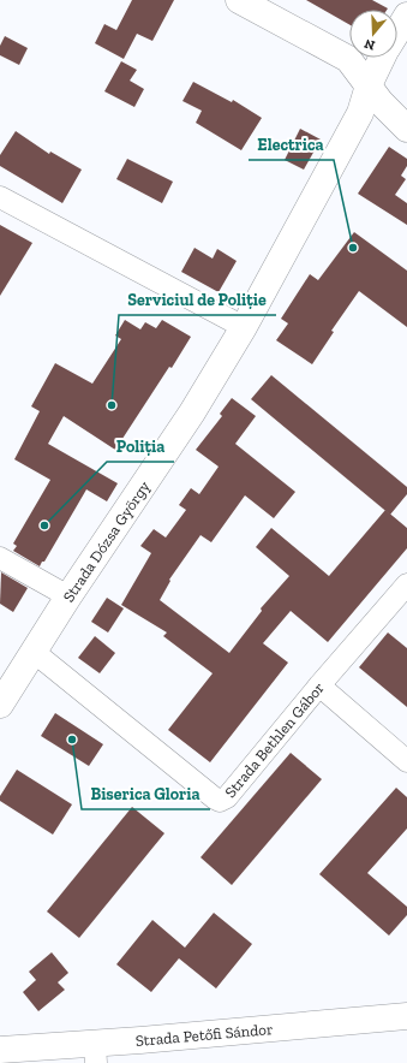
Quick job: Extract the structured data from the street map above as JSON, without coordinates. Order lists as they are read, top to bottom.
{
  "streets": {
    "main road": ["Strada Dózsa György", "Strada Petőfi Sándor"],
    "street": ["Strada Bethlen Gábor"]
  },
  "crossings": [
    ["Strada Dózsa György", "Strada Bethlen Gábor"]
  ],
  "places": [
    "Electrica",
    "Serviciul de Poliție",
    "Poliția",
    "Biserica Gloria"
  ],
  "north": "bottom"
}
